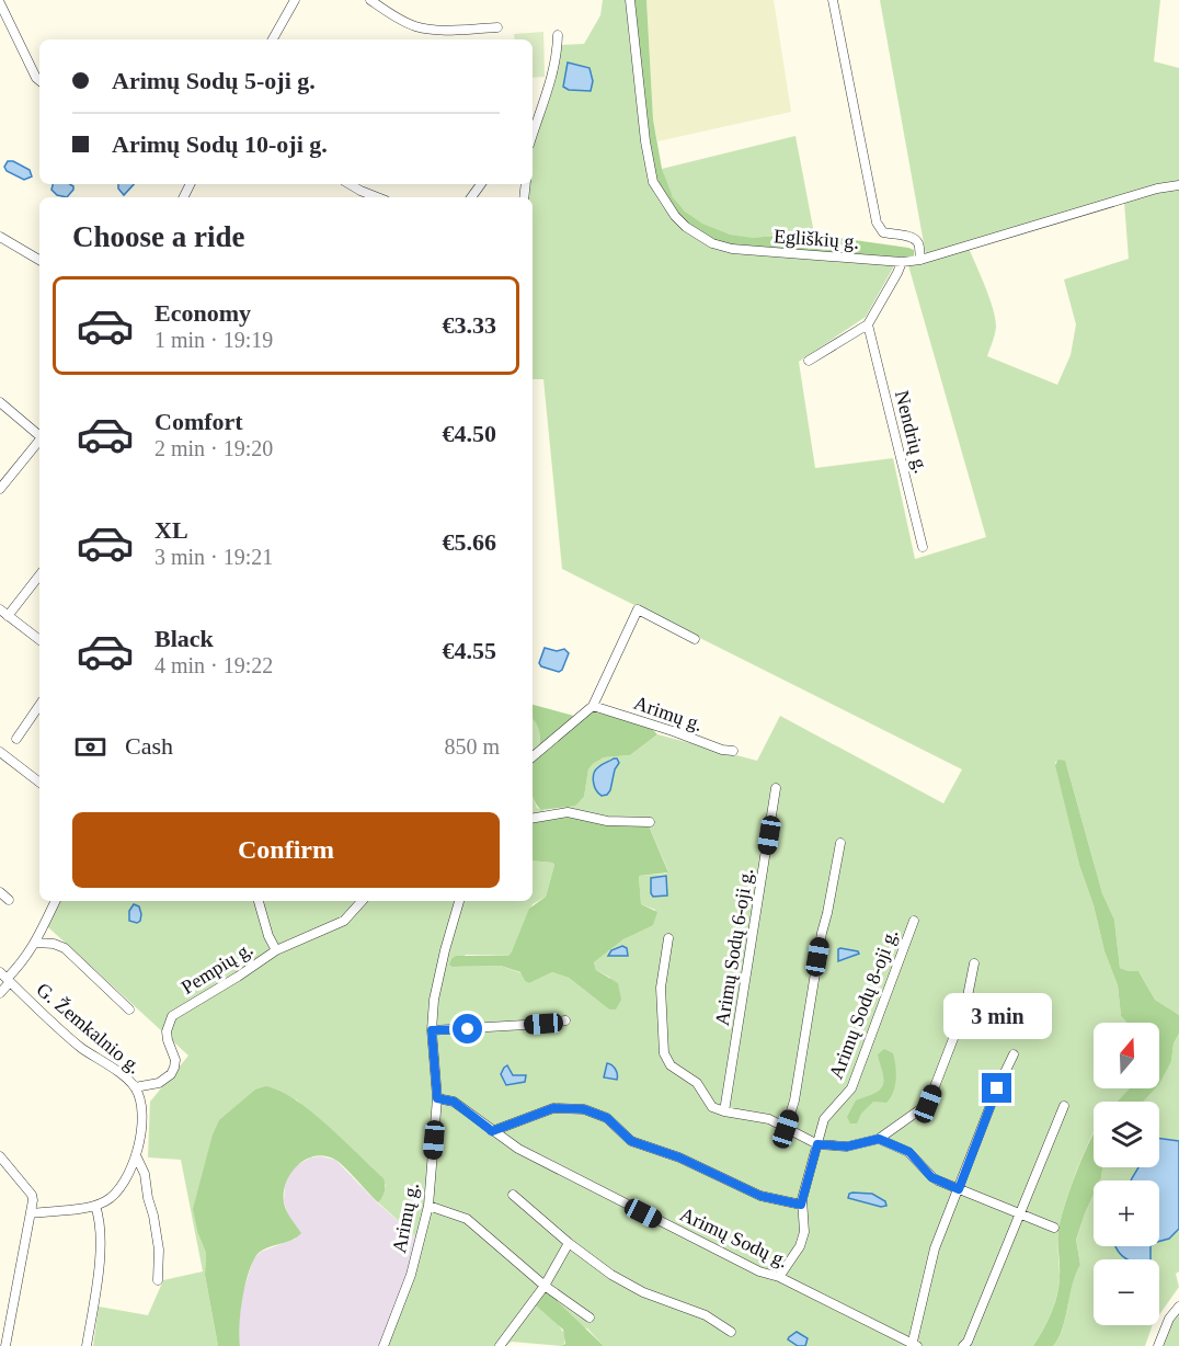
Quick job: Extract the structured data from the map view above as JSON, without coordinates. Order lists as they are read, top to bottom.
{
  "streets": {
    "street": [
      "Egliškių g.",
      "Nendrių g.",
      "Arimų g.",
      "Arimų Sodų 6-oji g.",
      "Pempių g.",
      "Arimų Sodų 8-oji g.",
      "G. Žemkalnio g.",
      "Arimų Sodų g."
    ]
  },
  "crossings": [
    ["Arimų g.", "Arimų Sodų g."],
    ["Pempių g.", "G. Žemkalnio g."],
    ["Arimų Sodų 8-oji g.", "Arimų Sodų g."]
  ],
  "north": "top",
  "page": {
    "banner": ["Arimų Sodų 5-oji g.", "Arimų Sodų 10-oji g."],
    "heading": "Choose a ride",
    "list": [
      {
        "name": "Economy",
        "note": "1 min · 19:19",
        "value": "€3.33"
      },
      {
        "name": "Comfort",
        "note": "2 min · 19:20",
        "value": "€4.50"
      },
      {
        "name": "XL",
        "note": "3 min · 19:21",
        "value": "€5.66"
      },
      {
        "name": "Black",
        "note": "4 min · 19:22",
        "value": "€4.55"
      }
    ],
    "pay": ["Cash", "850 m"],
    "buttons": "Confirm",
    "bubble": "3 min",
    "map_buttons": ["+", "−"]
  }
}
